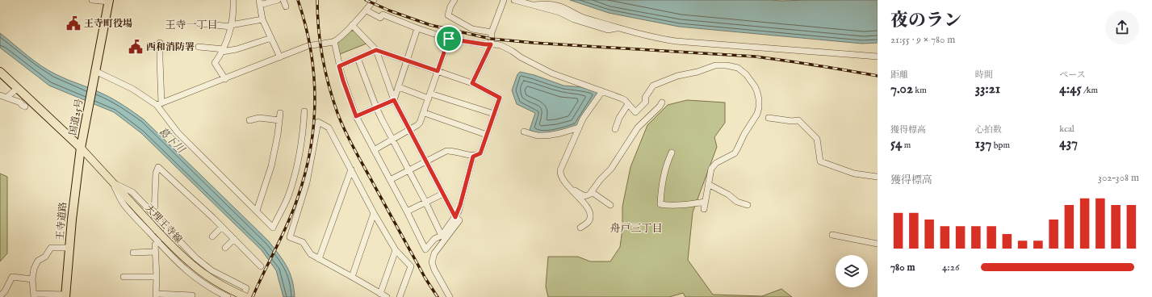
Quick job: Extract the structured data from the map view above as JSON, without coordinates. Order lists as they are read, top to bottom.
{
  "streets": {
    "highway": ["国道25号", "王寺道路"],
    "main road": ["天理王寺線"]
  },
  "crossings": [
    ["国道25号", "王寺道路"],
    ["国道25号", "天理王寺線"],
    ["王寺道路", "天理王寺線"]
  ],
  "districts": ["王寺一丁目", "舟戸三丁目"],
  "water": ["葛下川"],
  "places": {
    "public building": ["王寺町役場", "西和消防署"]
  },
  "page": {
    "heading": ["夜のラン", "21:55 · 9 × 780 m"],
    "stats": [
      ["距離", "7.02 km"],
      ["時間", "33:21"],
      ["ペース", "4:45 /km"],
      ["獲得標高", "54 m"],
      ["心拍数", "137 bpm"],
      ["kcal", "437"]
    ],
    "chart": ["獲得標高", "302–308 m"],
    "list": [
      {
        "name": "780 m",
        "note": "4:26"
      }
    ]
  }
}
